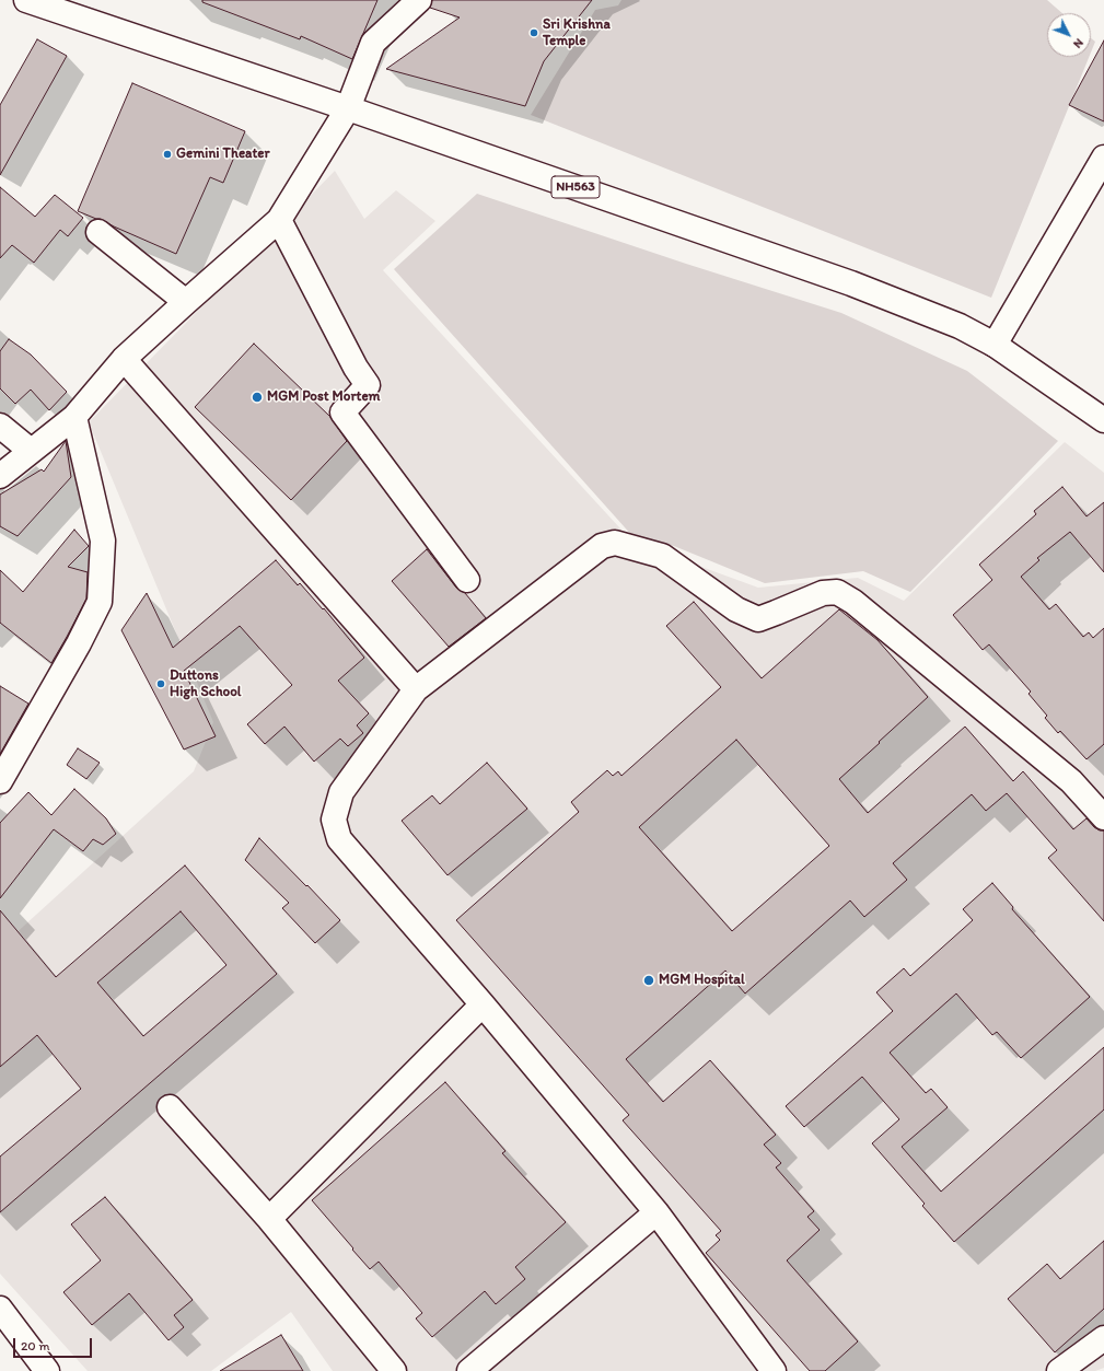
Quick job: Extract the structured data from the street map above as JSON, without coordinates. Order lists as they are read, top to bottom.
{
  "streets": {
    "main road": ["NH563"]
  },
  "places": [
    "Sri Krishna Temple",
    "Gemini Theater",
    "MGM Post Mortem",
    "Duttons High School",
    "MGM Hospital"
  ],
  "scale_bar": "20 m",
  "north": "bottom right"
}
